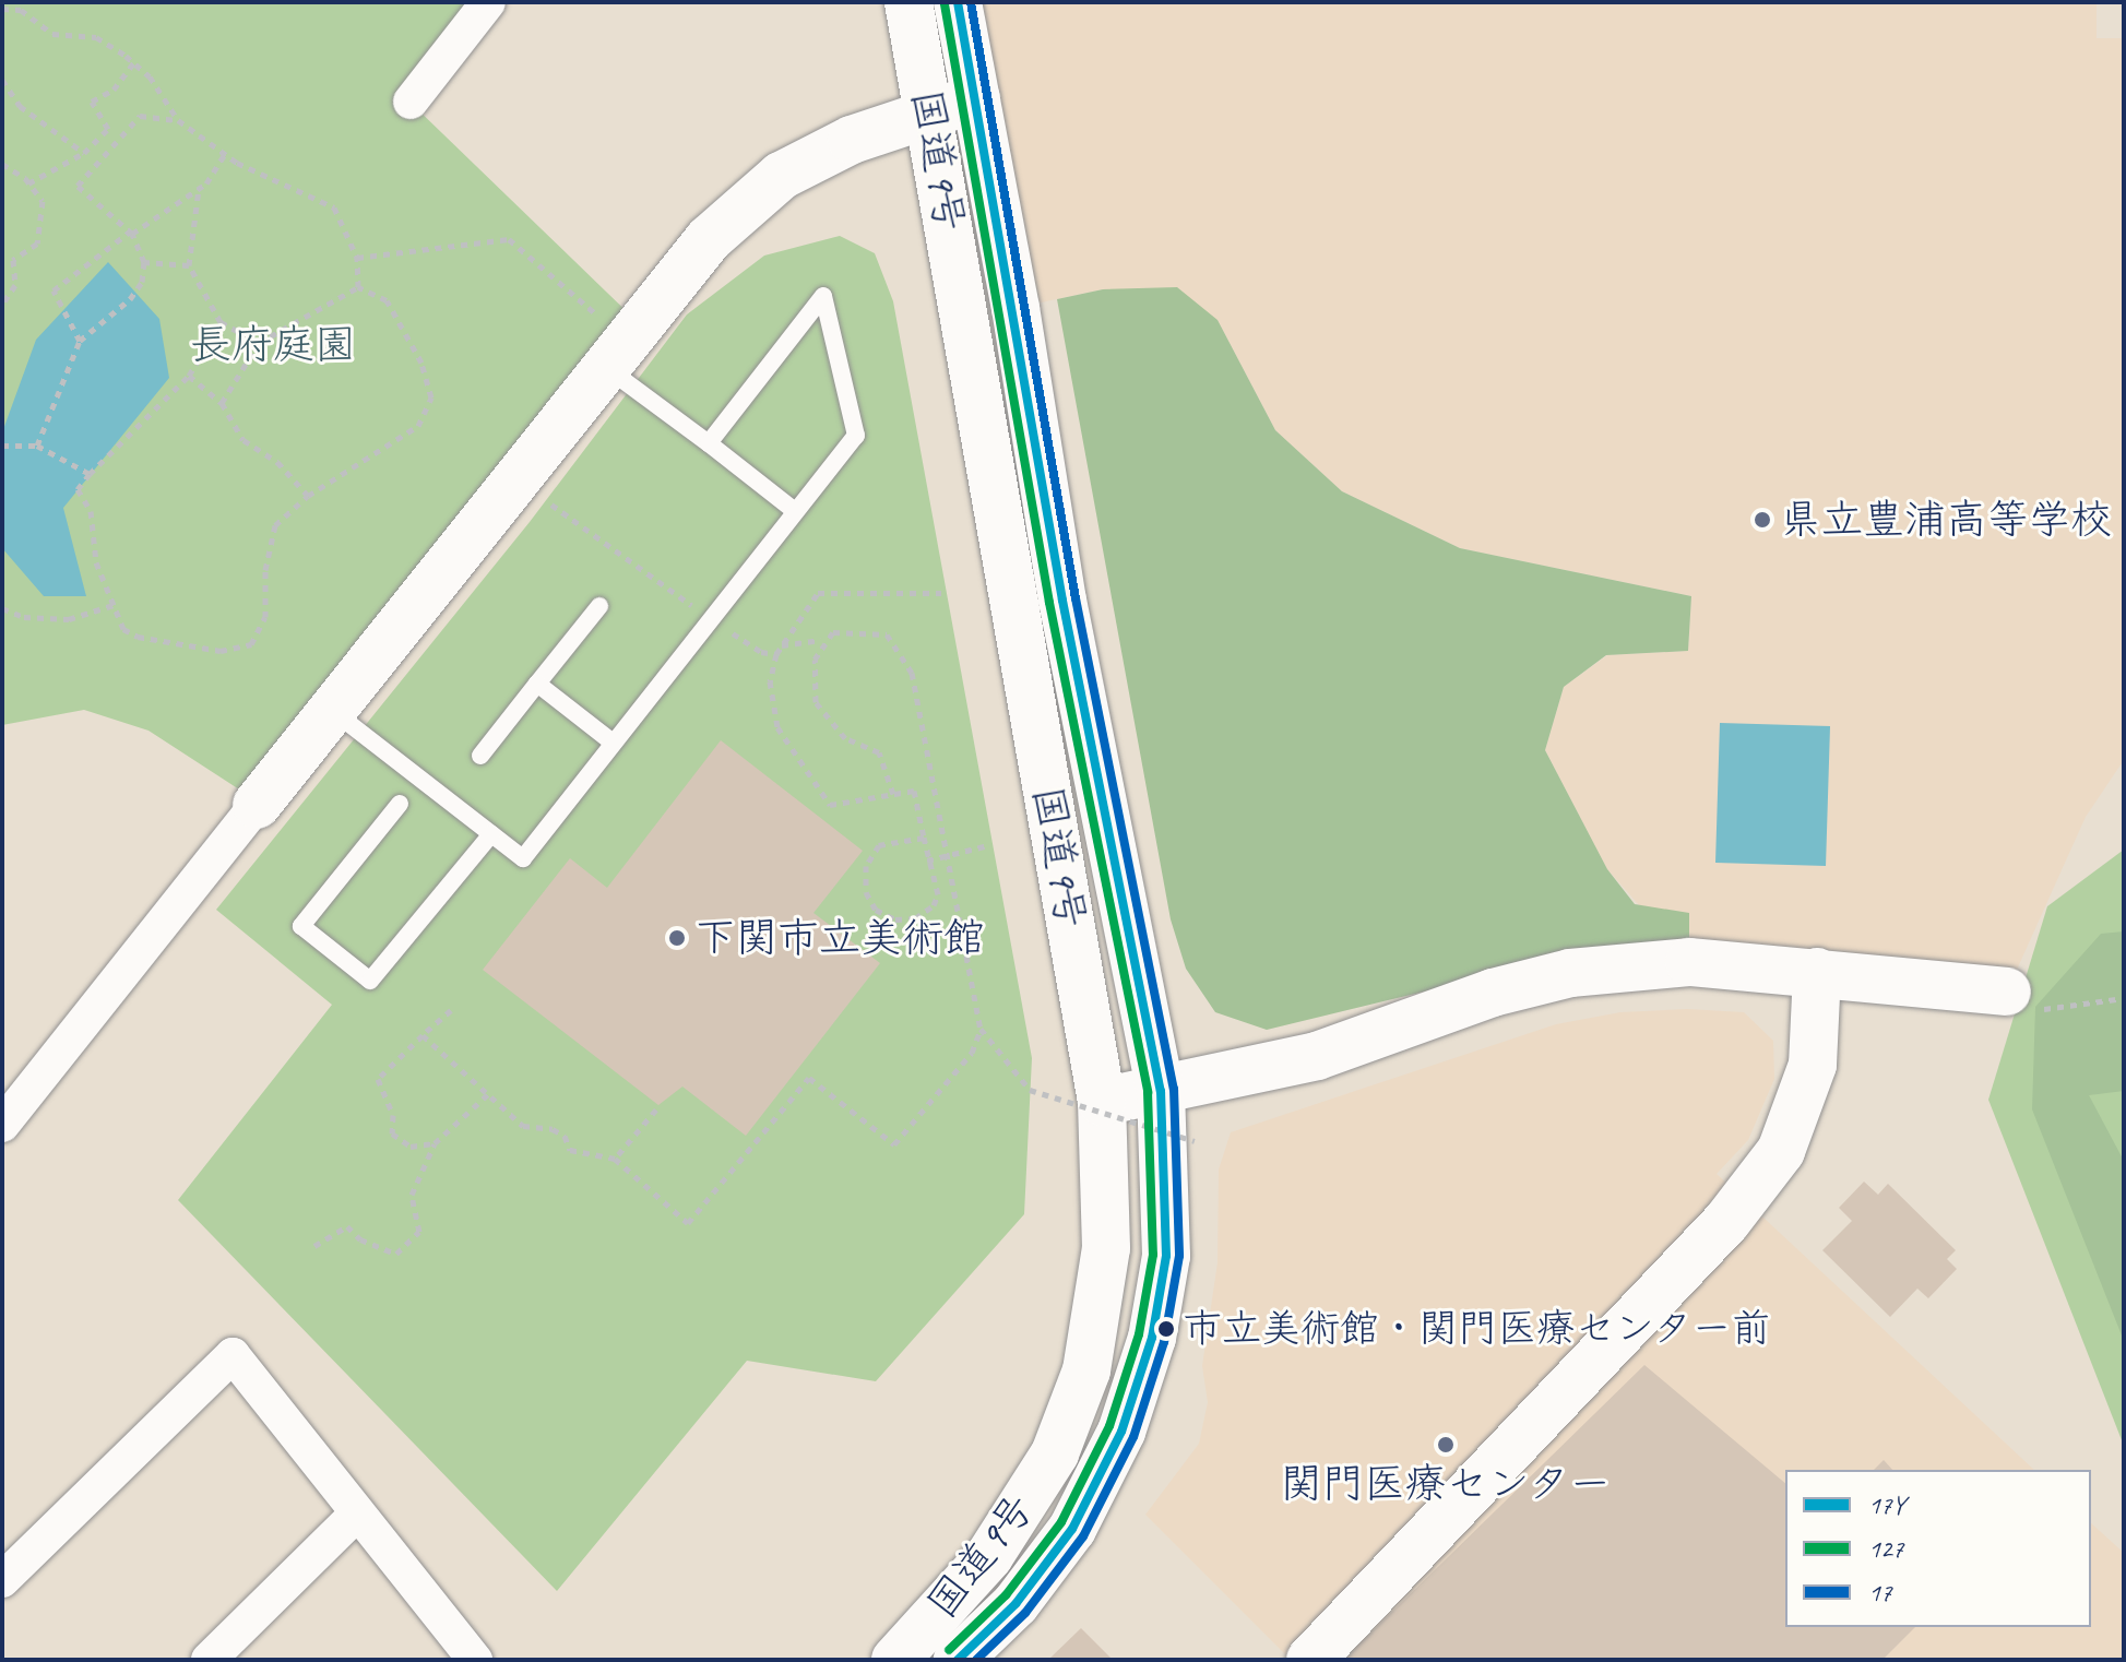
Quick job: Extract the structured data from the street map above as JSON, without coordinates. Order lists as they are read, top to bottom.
{
  "streets": {
    "main road": ["国道9号"]
  },
  "parks": ["長府庭園"],
  "places": [
    "県立豊浦高等学校",
    "下関市立美術館",
    "市立美術館・関門医療センター前",
    "関門医療センター"
  ],
  "lines": ["transit line 17Y", "transit line 17", "transit line 127"],
  "legend": ["17Y", "127", "17"]
}
